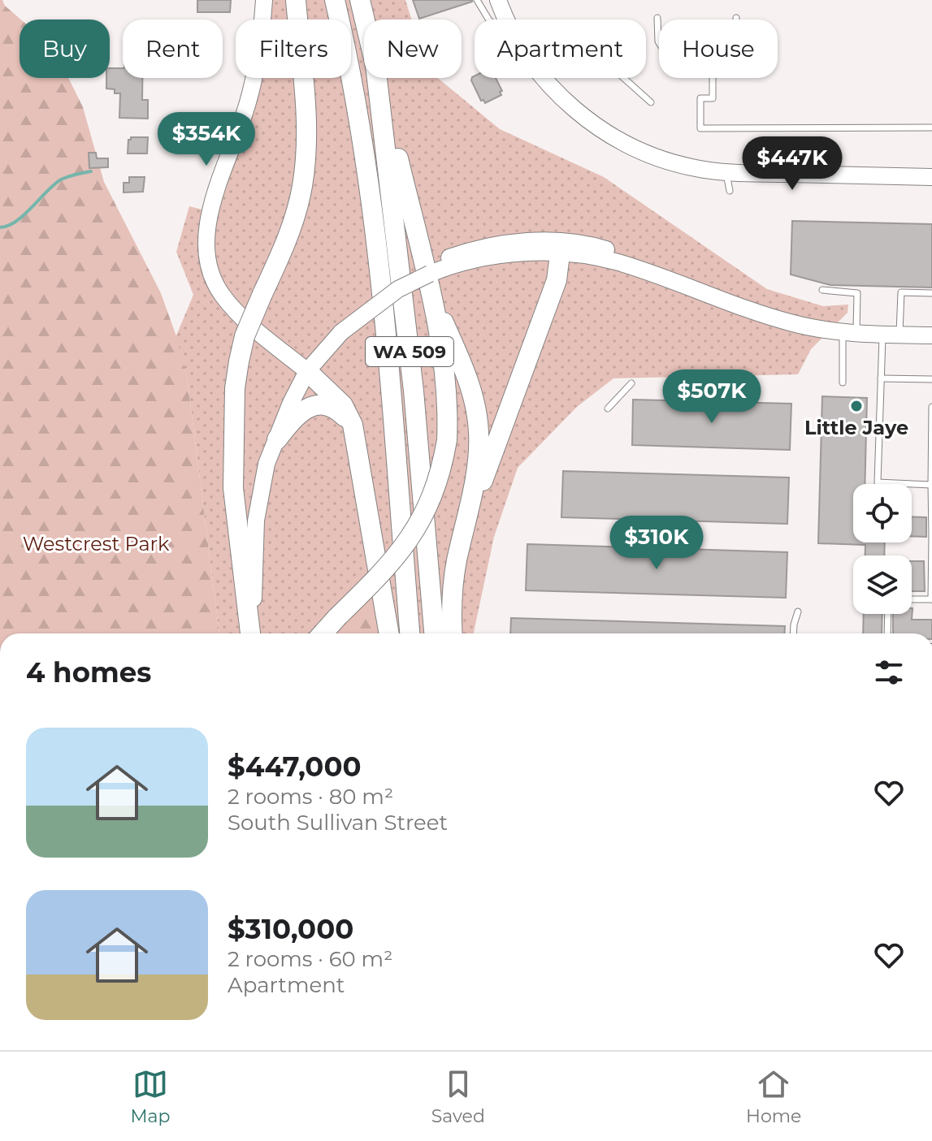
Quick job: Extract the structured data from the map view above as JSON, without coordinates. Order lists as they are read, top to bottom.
{
  "streets": {
    "highway": ["WA 509"]
  },
  "parks": ["Westcrest Park"],
  "places": ["Little Jaye"],
  "page": {
    "chip": [
      "Buy",
      "Rent",
      "Filters",
      "New",
      "Apartment",
      "House"
    ],
    "price": [
      "$354K",
      "$447K",
      "$507K",
      "$310K"
    ],
    "heading": "4 homes",
    "list": [
      {
        "name": "$447,000",
        "note": "2 rooms · 80 m² · South Sullivan Street"
      },
      {
        "name": "$310,000",
        "note": "2 rooms · 60 m² · Apartment"
      }
    ],
    "tabs": ["Map", "Saved", "Home"]
  }
}
